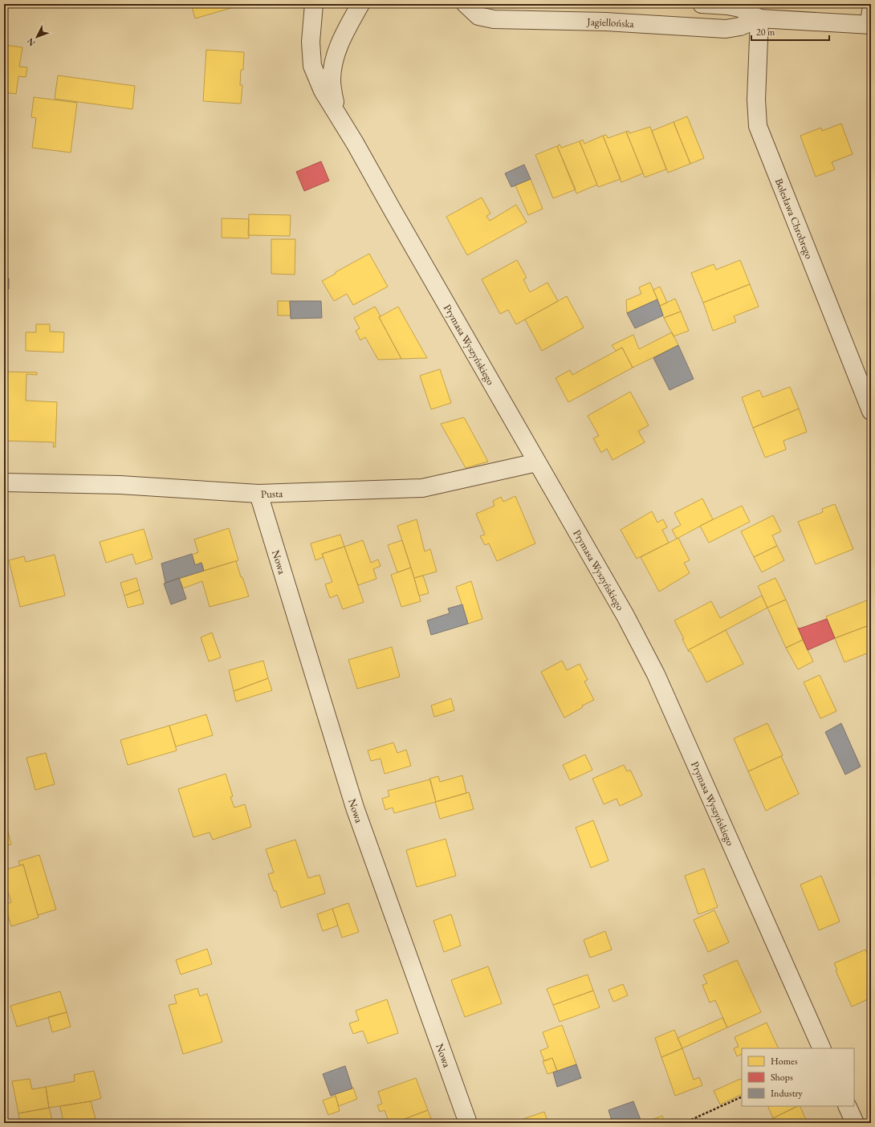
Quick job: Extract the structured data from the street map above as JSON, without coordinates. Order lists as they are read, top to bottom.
{
  "streets": {
    "street": [
      "Jagiellońska",
      "Bolesława Chrobrego",
      "Prymasa Wyszyńskiego",
      "Pusta",
      "Nowa"
    ]
  },
  "crossings": [
    ["Jagiellońska", "Bolesława Chrobrego"],
    ["Prymasa Wyszyńskiego", "Pusta"],
    ["Pusta", "Nowa"]
  ],
  "legend": ["Homes", "Shops", "Industry"],
  "scale_bar": "20 m",
  "north": "bottom left"
}
